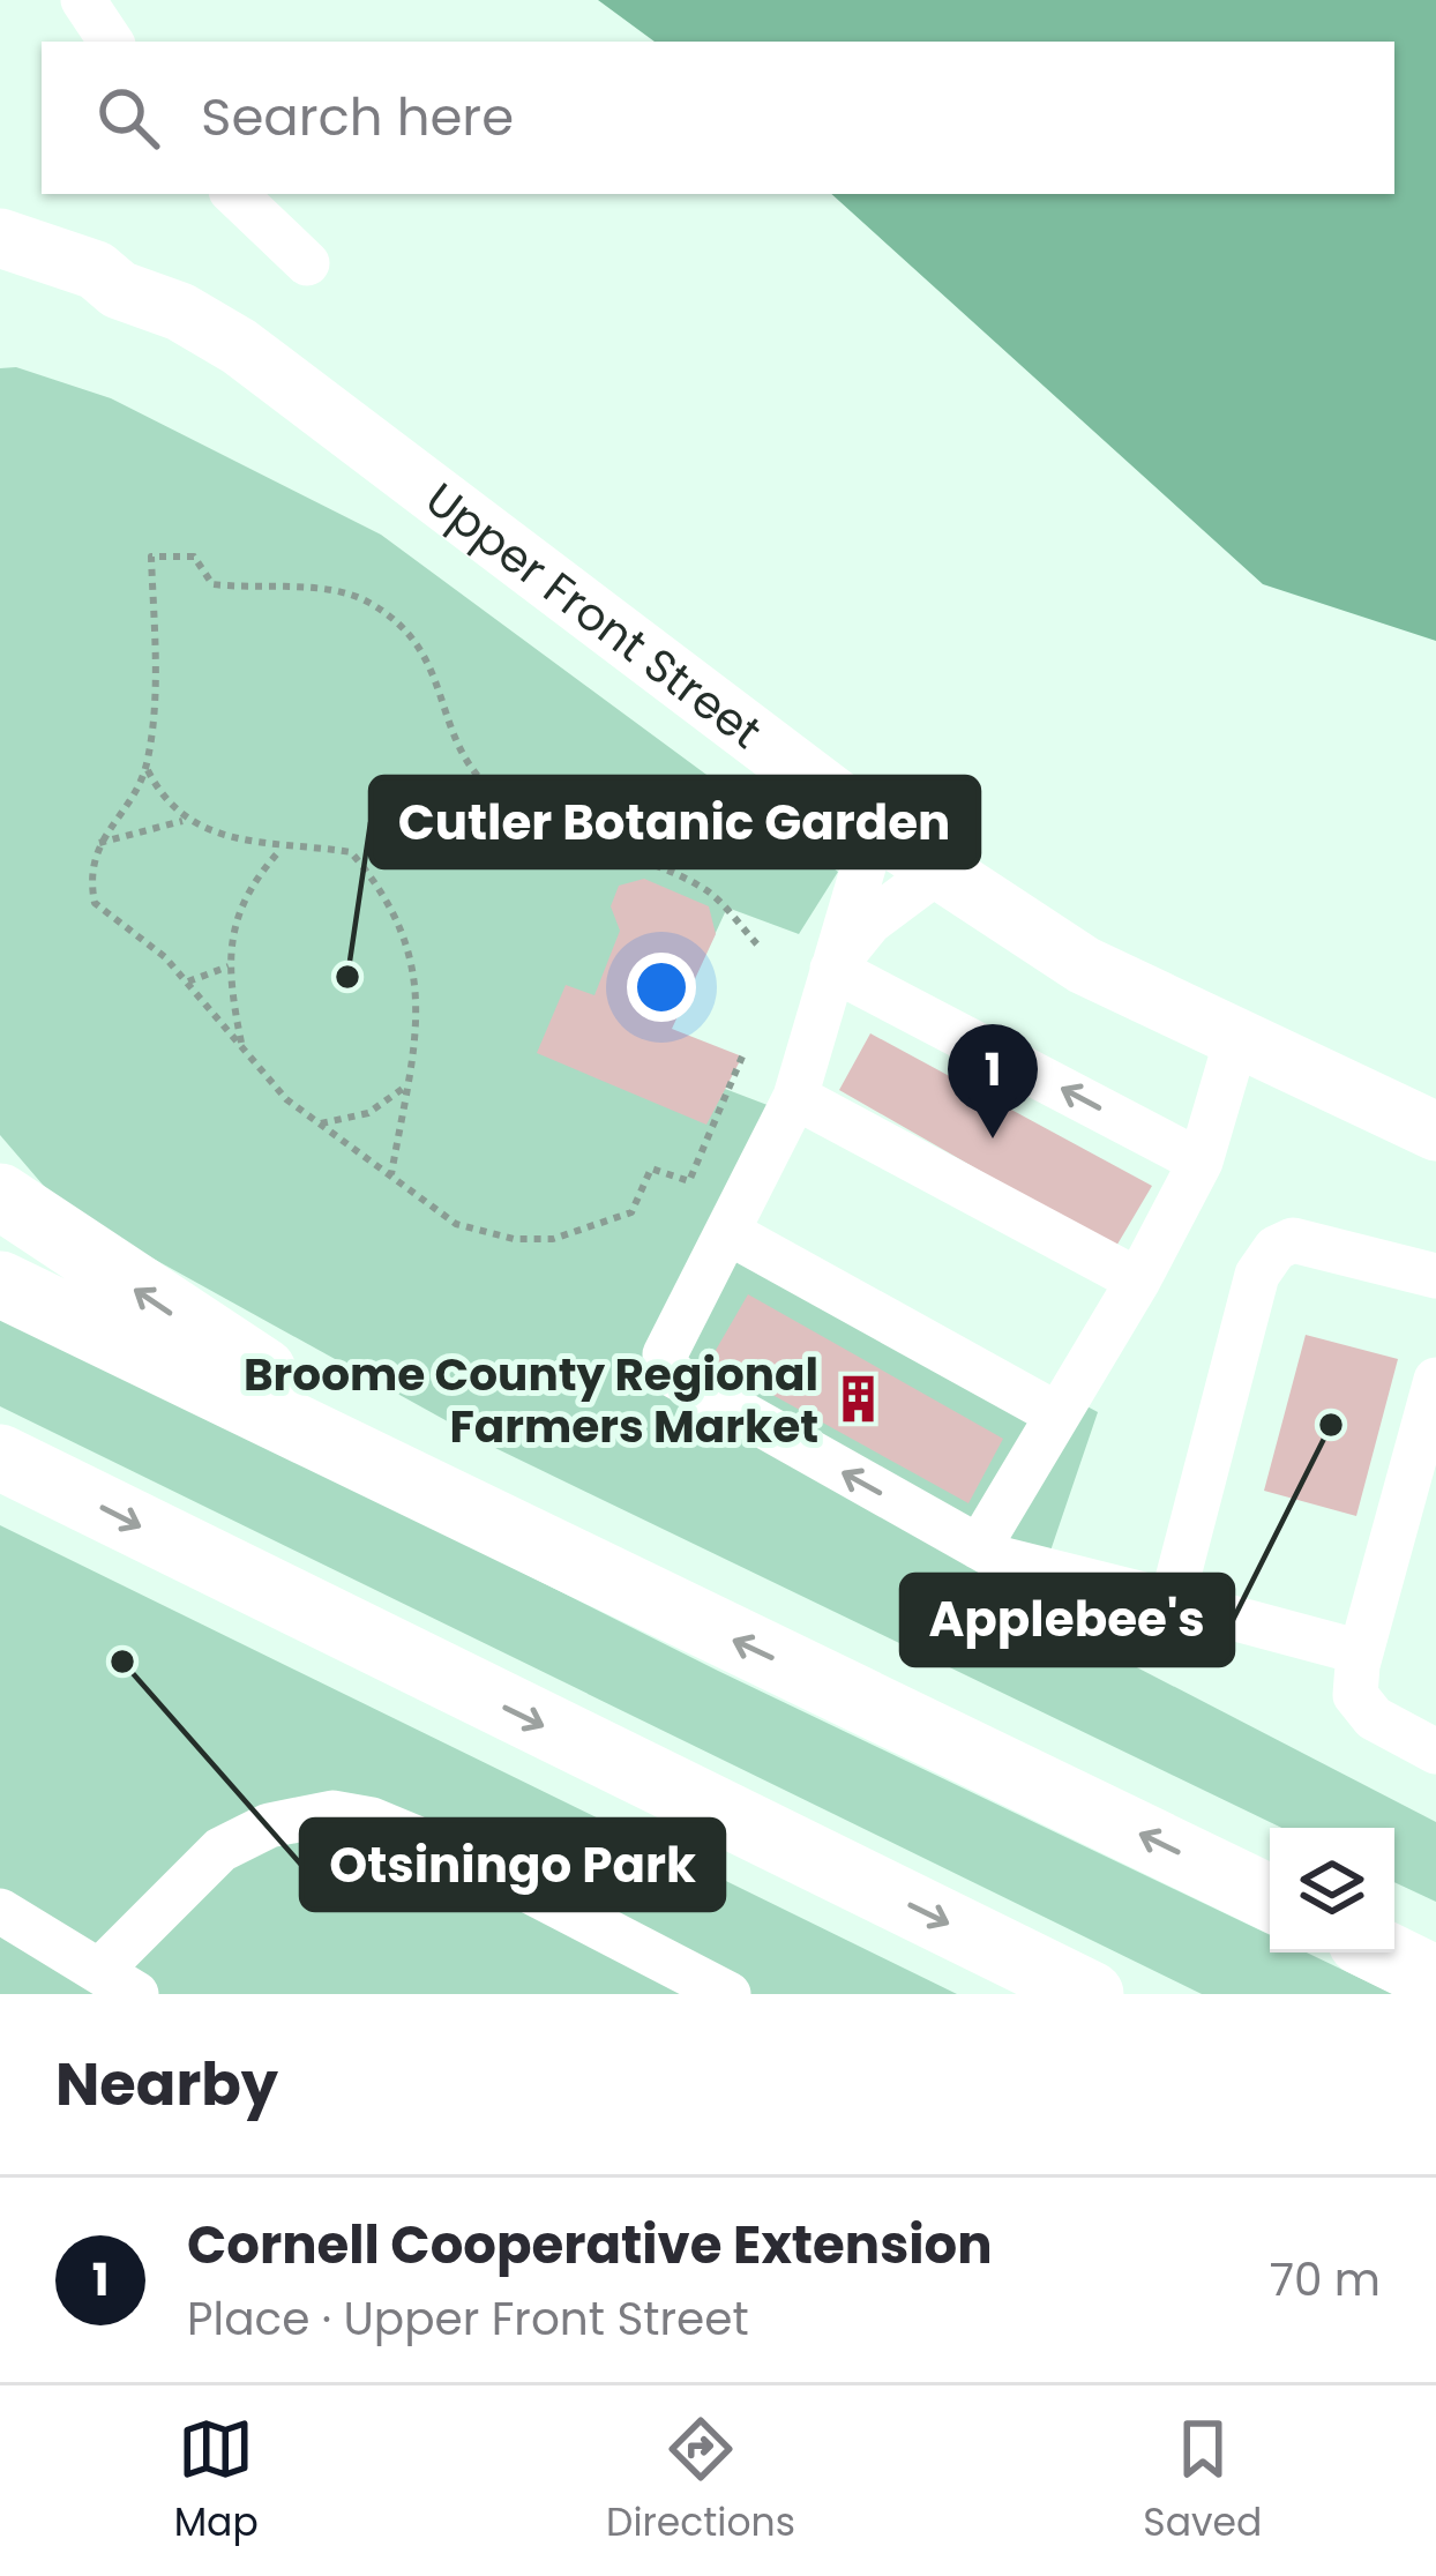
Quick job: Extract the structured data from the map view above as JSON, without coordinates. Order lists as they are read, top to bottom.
{
  "streets": {
    "main road": ["Upper Front Street"]
  },
  "places": {
    "other": ["Cutler Botanic Garden", "Applebee's", "Otsiningo Park"],
    "building": ["Broome County Regional Farmers Market"]
  },
  "page": {
    "search": "Search here",
    "pins": "1",
    "heading": "Nearby",
    "list": [
      {
        "mark": "1",
        "name": "Cornell Cooperative Extension",
        "note": "Place · Upper Front Street",
        "value": "70 m"
      }
    ],
    "nav": ["Map", "Directions", "Saved"]
  }
}
